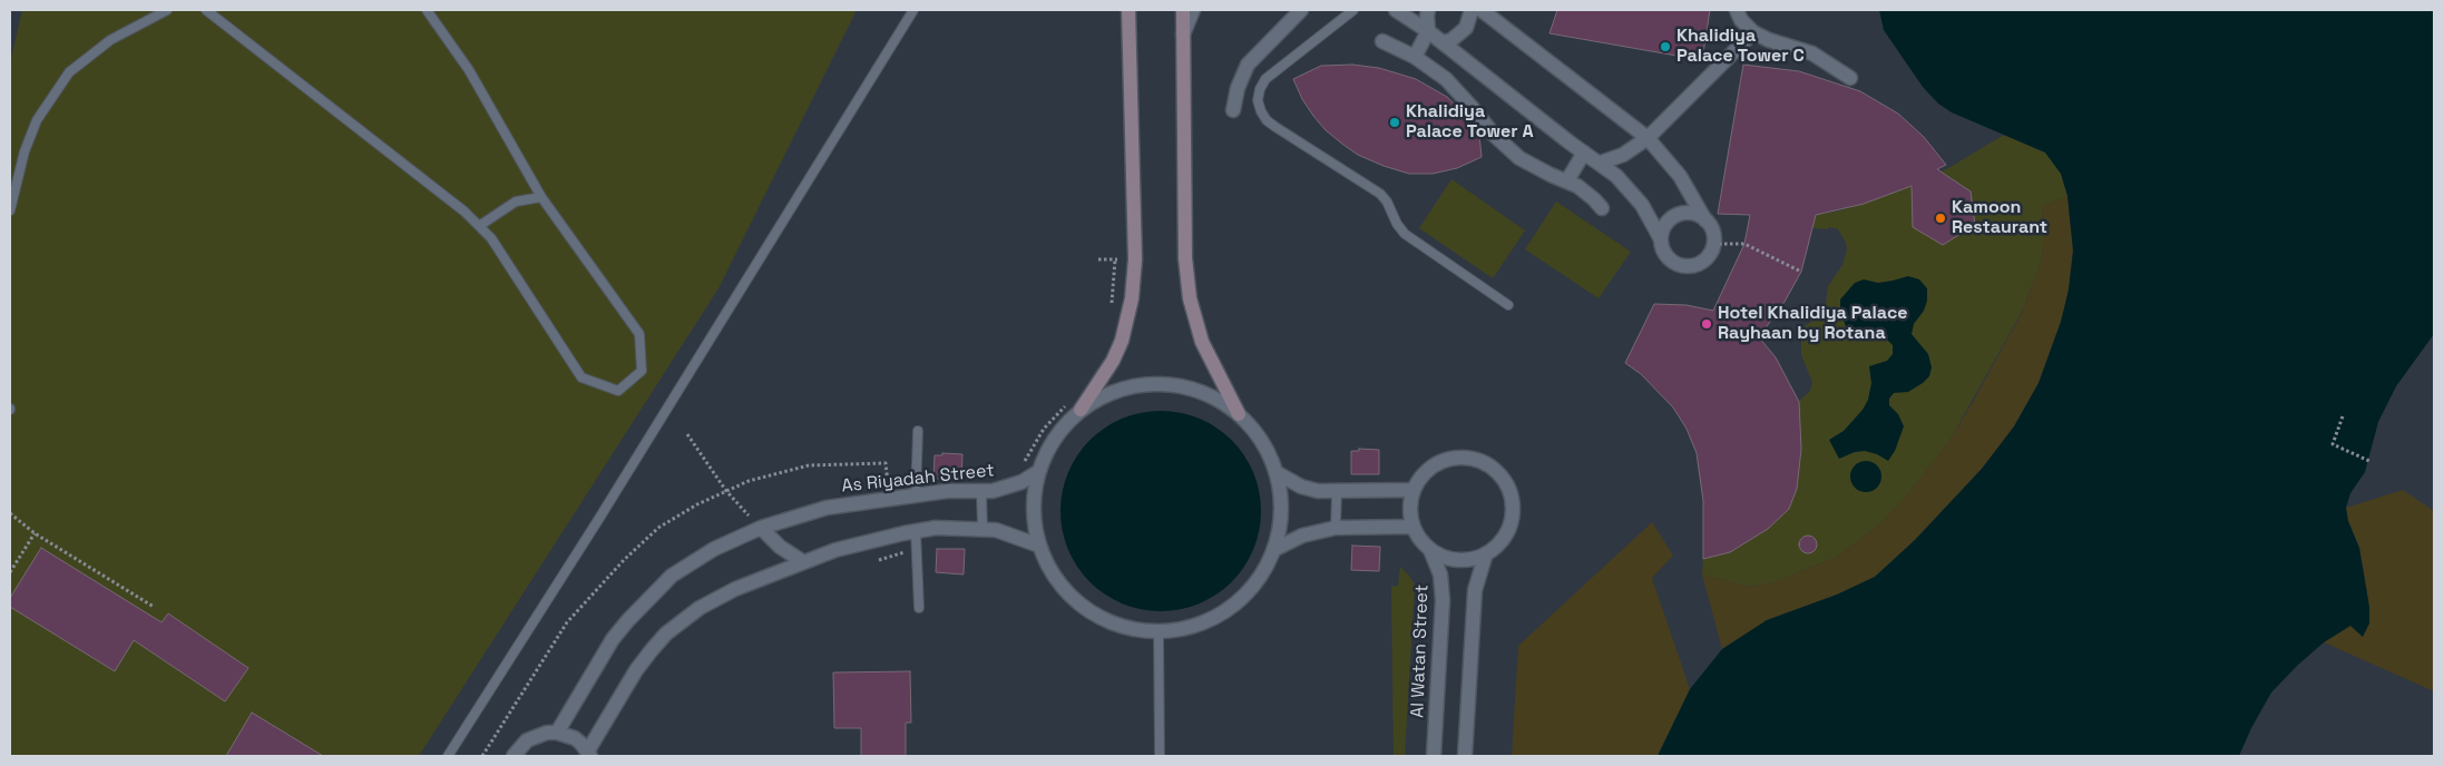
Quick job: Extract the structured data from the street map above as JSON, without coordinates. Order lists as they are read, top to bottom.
{
  "streets": {
    "street": ["As Riyadah Street", "Al Watan Street"]
  },
  "places": [
    "Khalidiya Palace Tower C",
    "Khalidiya Palace Tower A",
    "Kamoon Restaurant",
    "Hotel Khalidiya Palace Rayhaan by Rotana"
  ]
}
